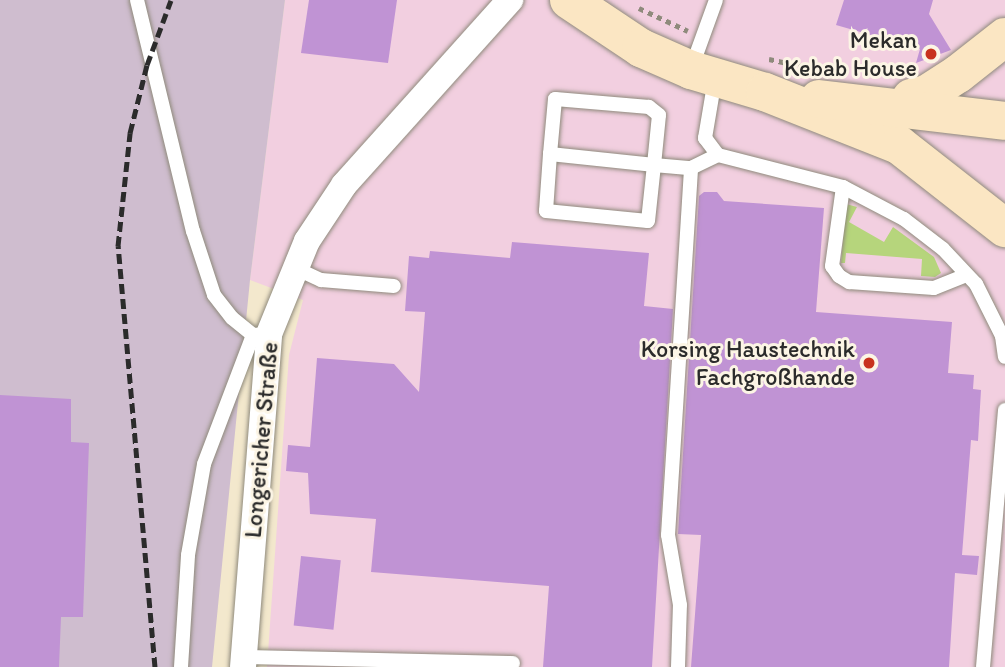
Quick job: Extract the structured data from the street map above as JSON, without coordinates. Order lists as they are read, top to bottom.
{
  "streets": {
    "street": ["Longericher Straße"]
  },
  "places": ["Mekan Kebab House", "Korsing Haustechnik Fachgroßhande"]
}
